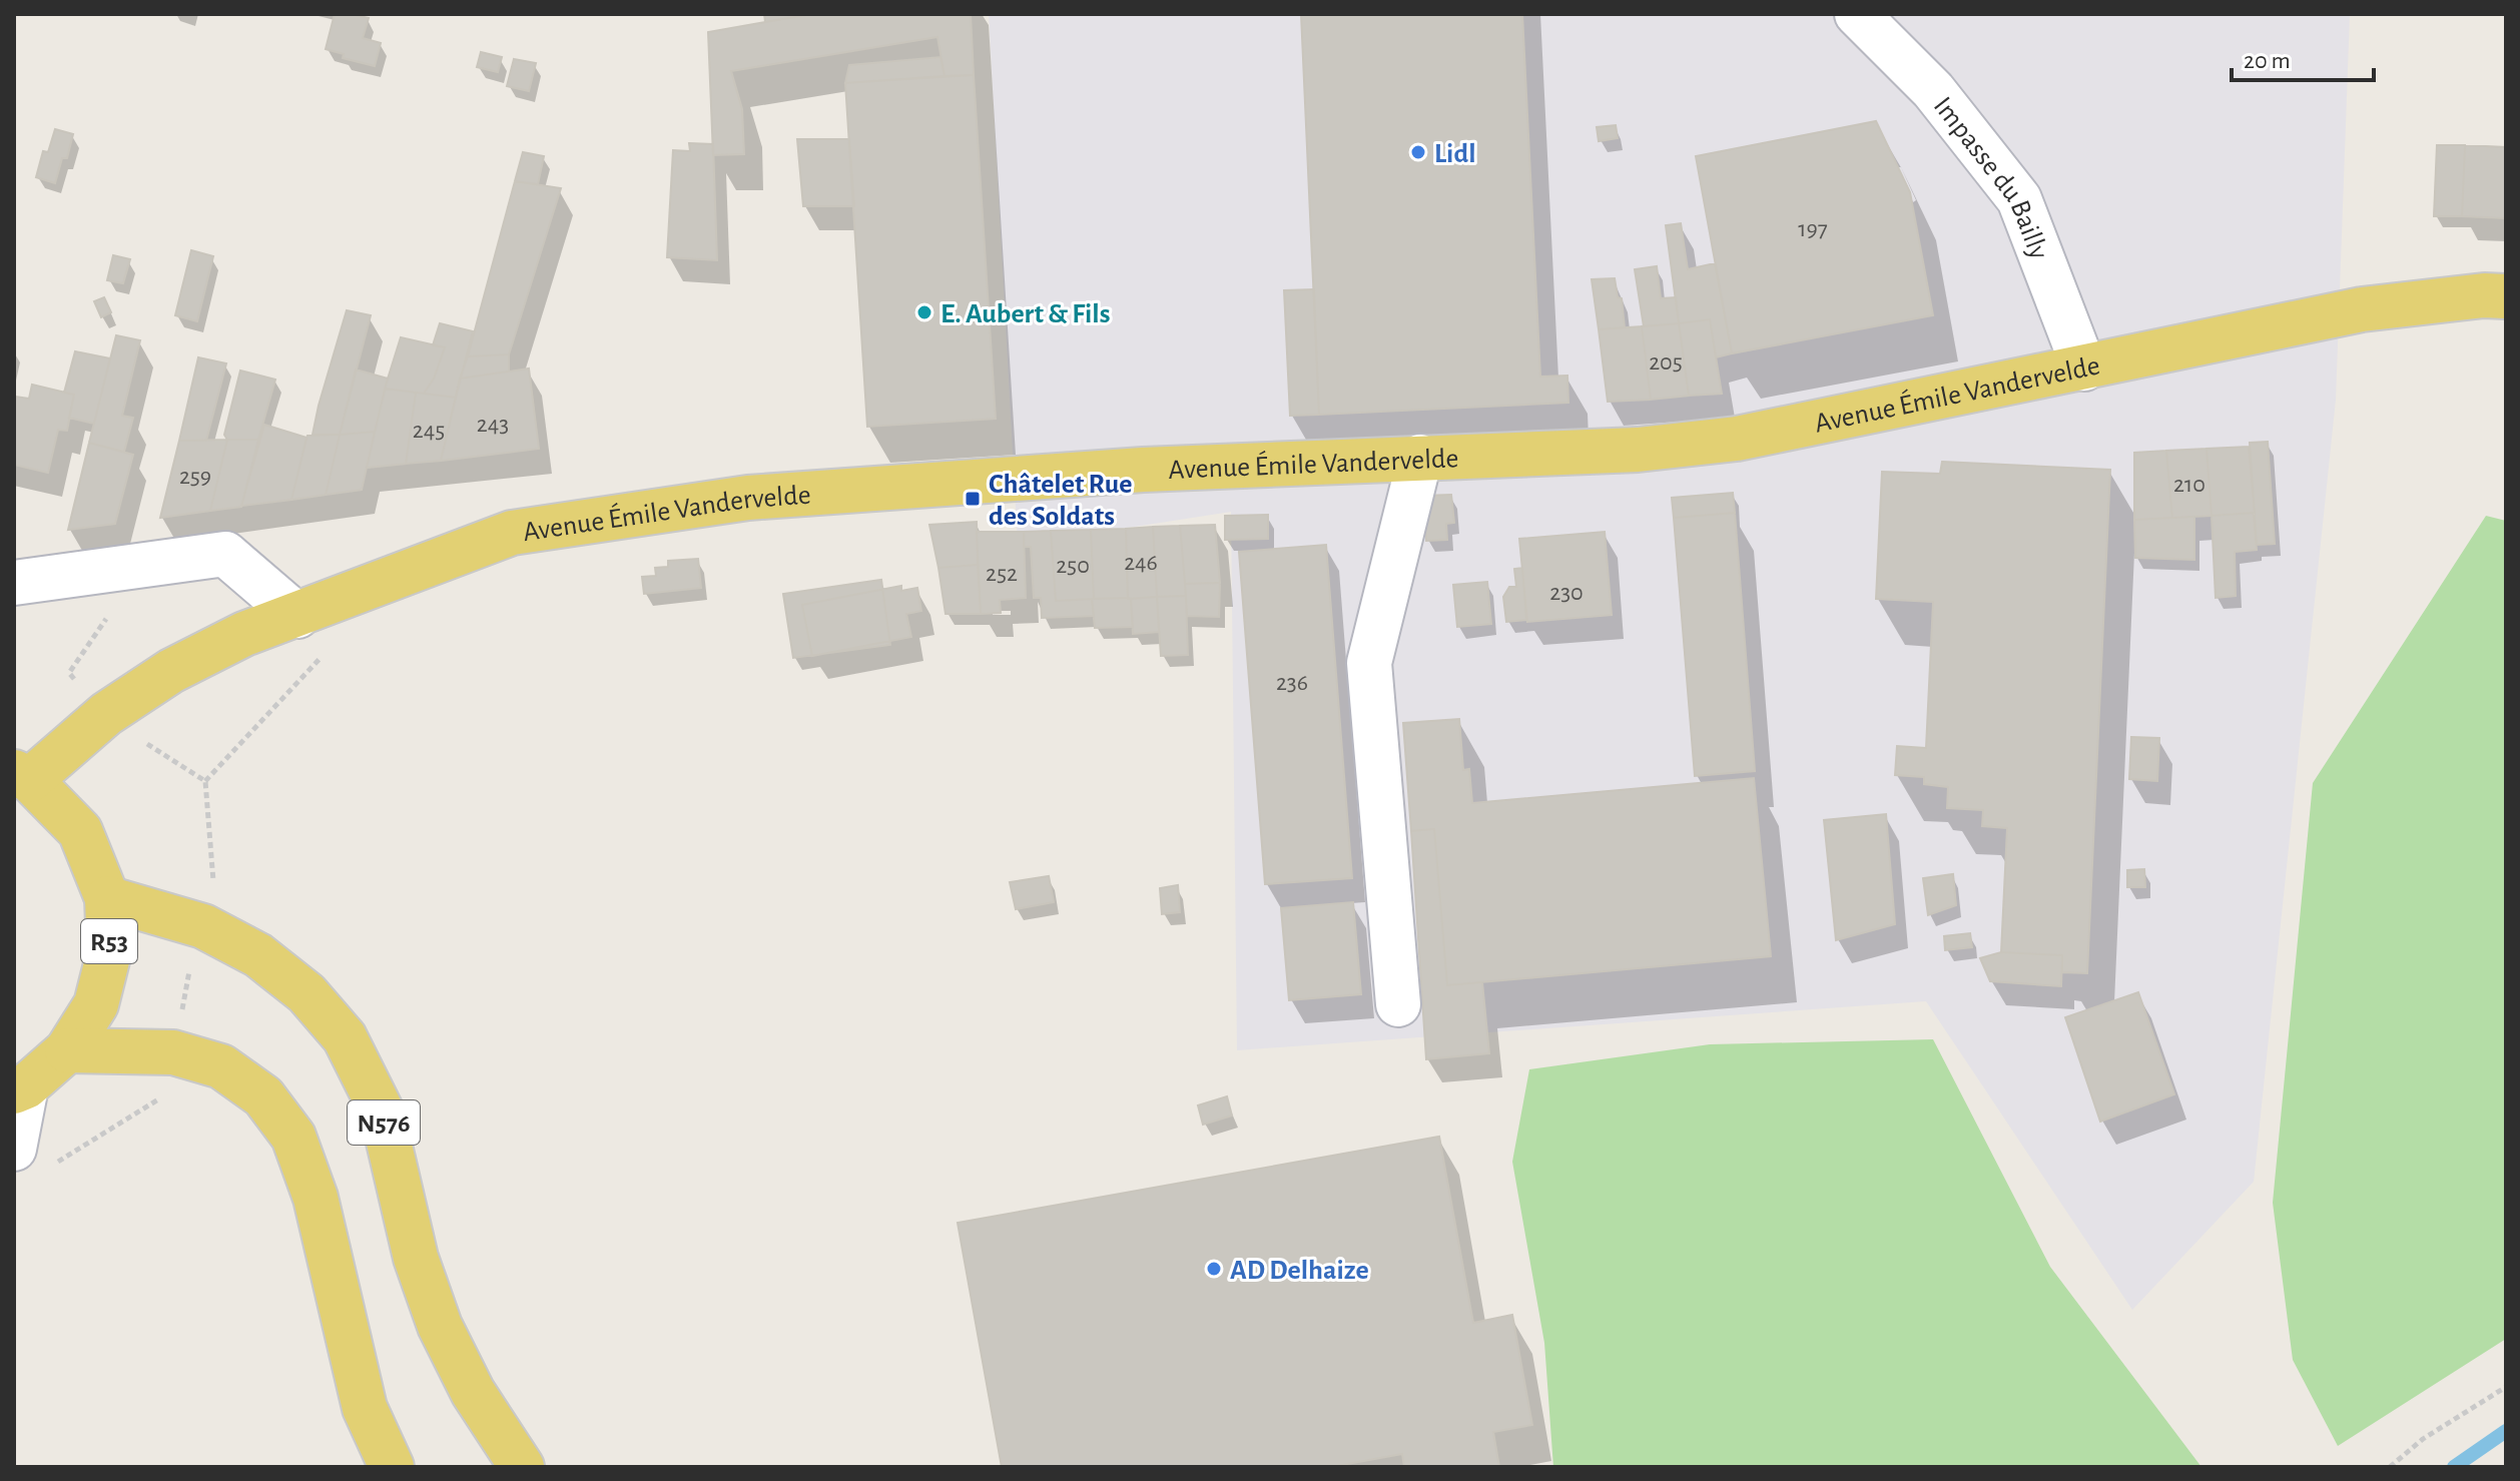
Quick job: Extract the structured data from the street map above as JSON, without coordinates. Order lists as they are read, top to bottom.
{
  "streets": {
    "main road": ["Avenue Émile Vandervelde", "R53", "N576"],
    "street": ["Impasse du Bailly"]
  },
  "crossings": [
    ["Impasse du Bailly", "Avenue Émile Vandervelde"],
    ["Avenue Émile Vandervelde", "R53"],
    ["R53", "N576"]
  ],
  "places": {
    "other": ["Lidl", "E. Aubert & Fils", "AD Delhaize"],
    "transit": ["Châtelet Rue des Soldats"]
  },
  "house_numbers": [
    "197",
    "205",
    "243",
    "245",
    "259",
    "210",
    "246",
    "250",
    "252",
    "230",
    "236"
  ],
  "scale_bar": "20 m"
}
